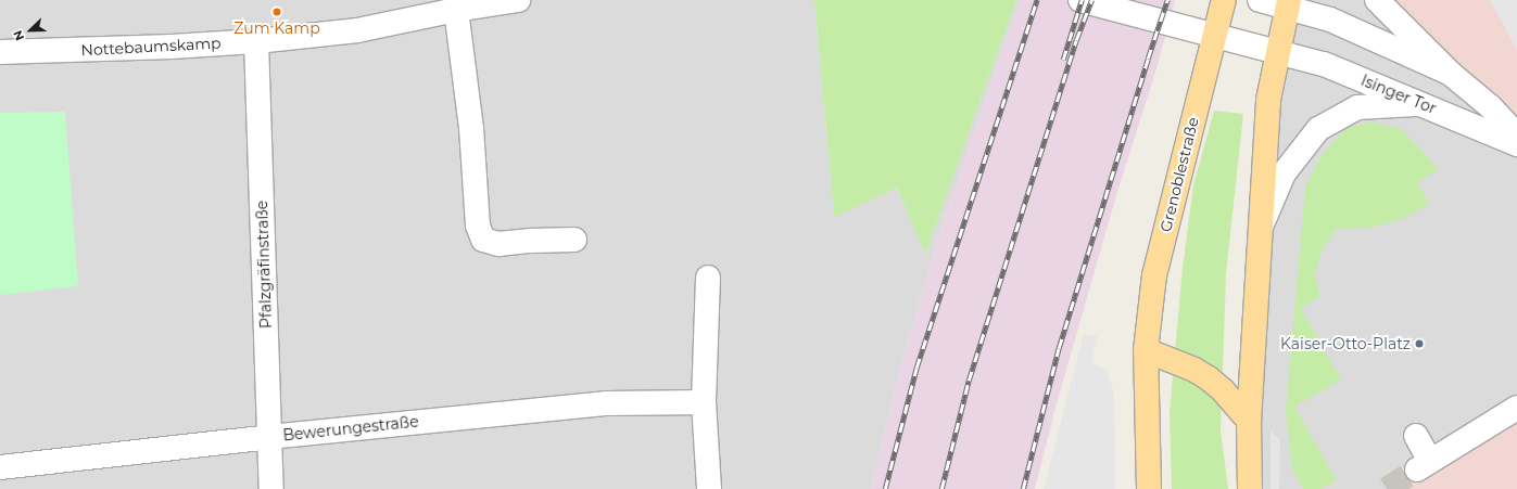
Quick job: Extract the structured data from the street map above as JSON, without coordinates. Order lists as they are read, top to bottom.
{
  "streets": {
    "main road": ["Grenoblestraße"],
    "street": [
      "Nottebaumskamp",
      "Isinger Tor",
      "Pfalzgräfinstraße",
      "Bewerungestraße"
    ]
  },
  "crossings": [
    ["Nottebaumskamp", "Pfalzgräfinstraße"],
    ["Pfalzgräfinstraße", "Bewerungestraße"]
  ],
  "places": ["Zum Kamp", "Kaiser-Otto-Platz"],
  "north": "bottom left"
}
